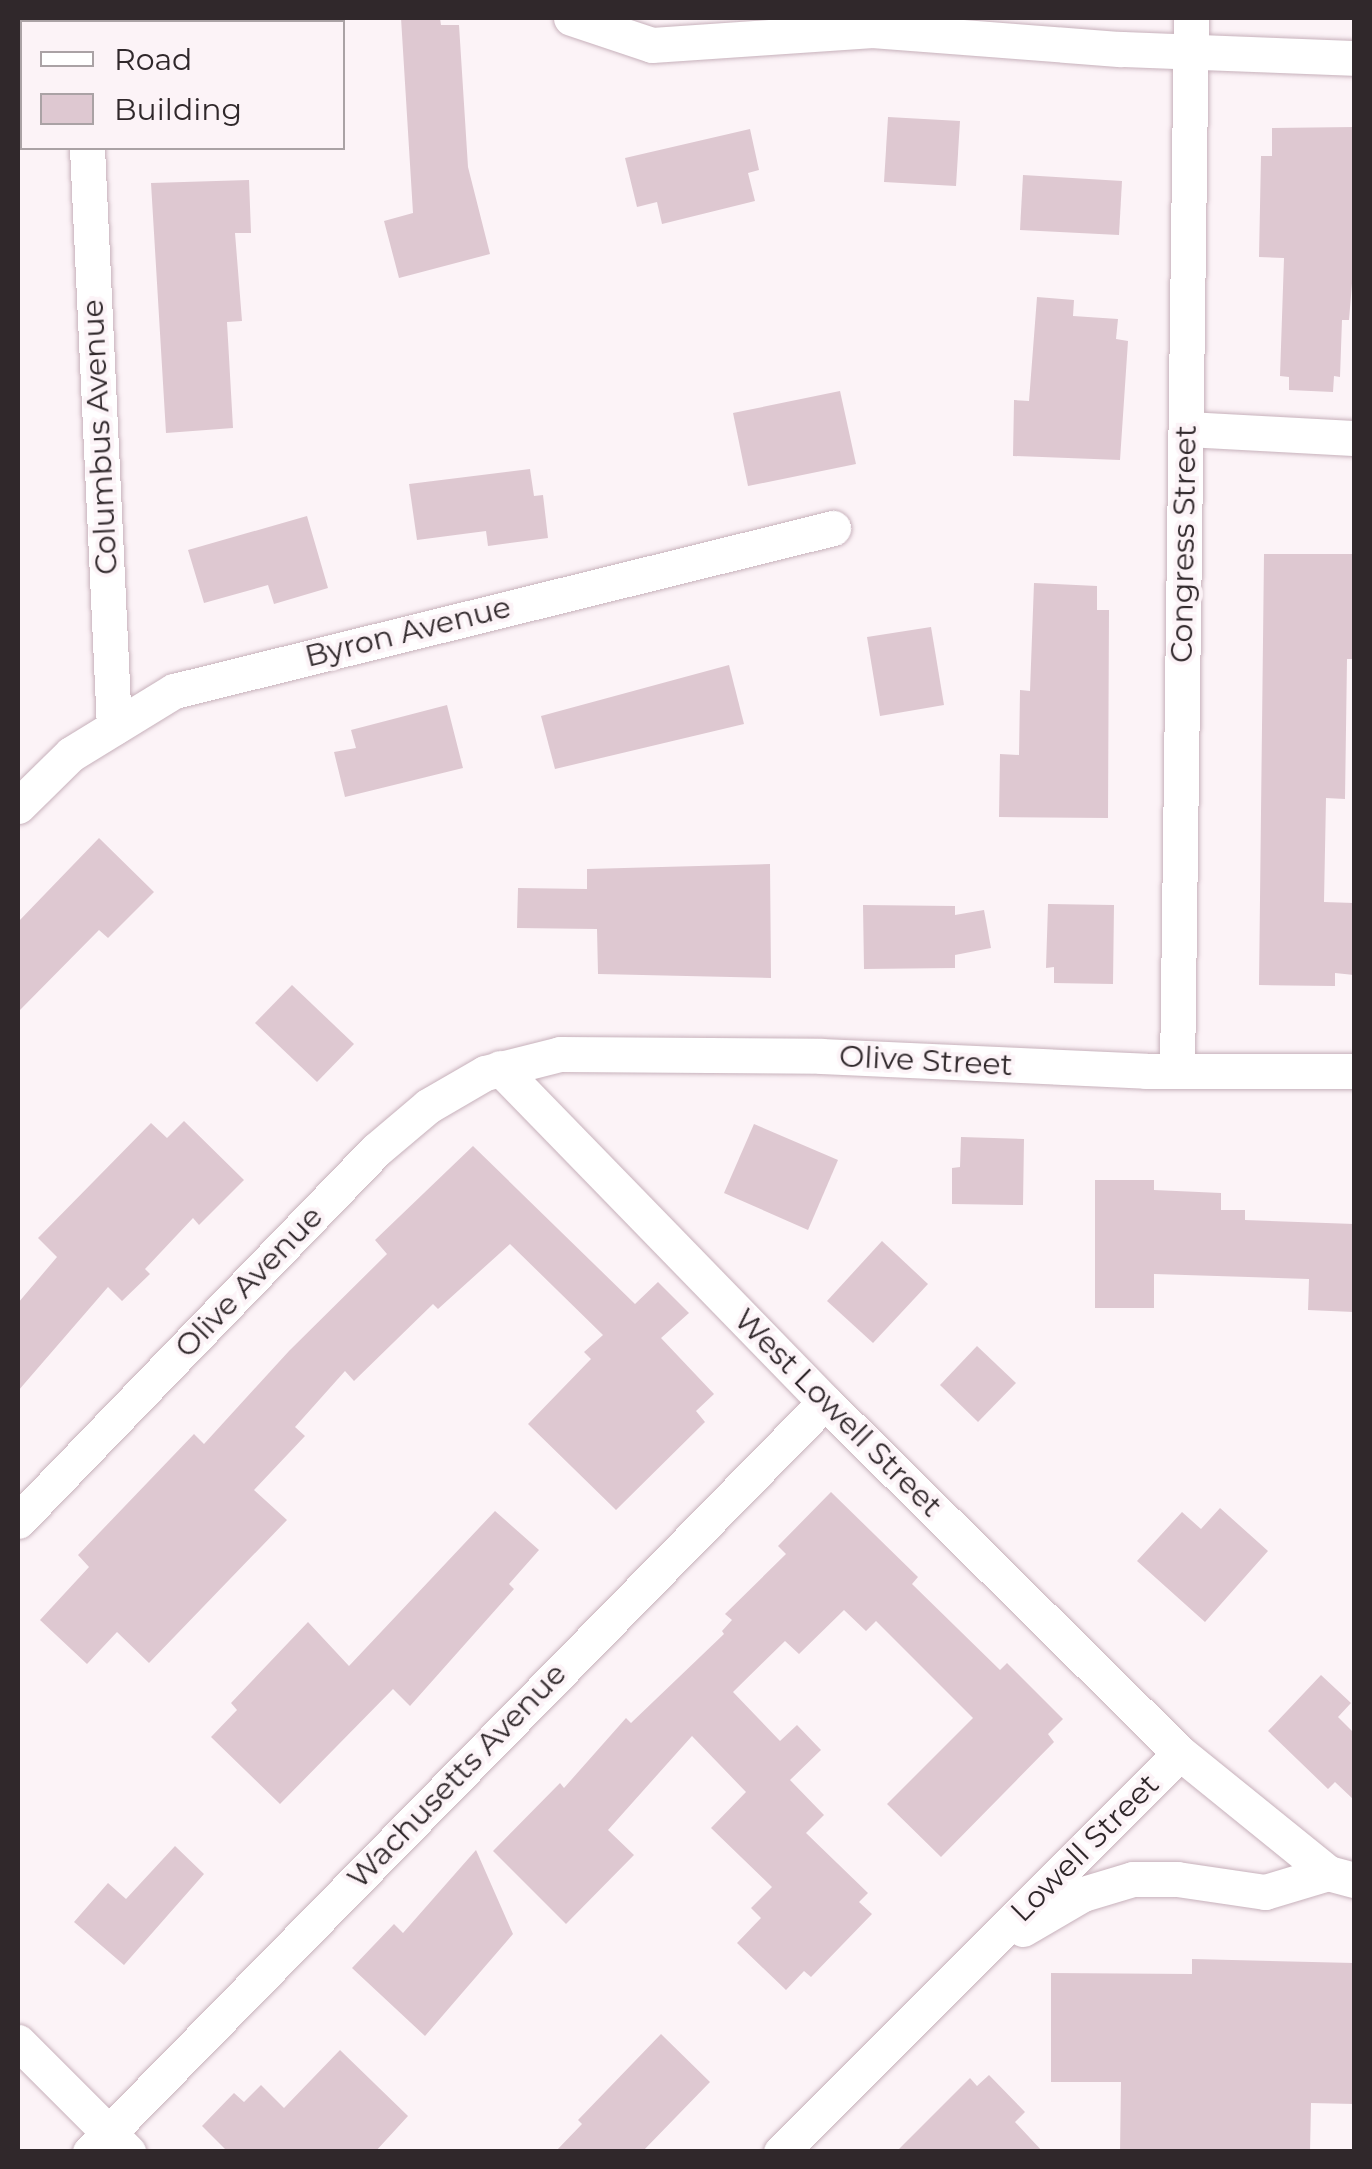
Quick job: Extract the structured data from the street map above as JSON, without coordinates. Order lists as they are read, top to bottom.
{
  "streets": {
    "street": [
      "Columbus Avenue",
      "Congress Street",
      "Byron Avenue",
      "Olive Street",
      "Olive Avenue",
      "West Lowell Street",
      "Wachusetts Avenue",
      "Lowell Street"
    ]
  },
  "crossings": [
    ["Columbus Avenue", "Byron Avenue"],
    ["Congress Street", "Olive Street"],
    ["Olive Street", "Olive Avenue"],
    ["Olive Street", "West Lowell Street"],
    ["Olive Avenue", "West Lowell Street"],
    ["West Lowell Street", "Wachusetts Avenue"],
    ["West Lowell Street", "Lowell Street"]
  ],
  "legend": ["Road", "Building"]
}
